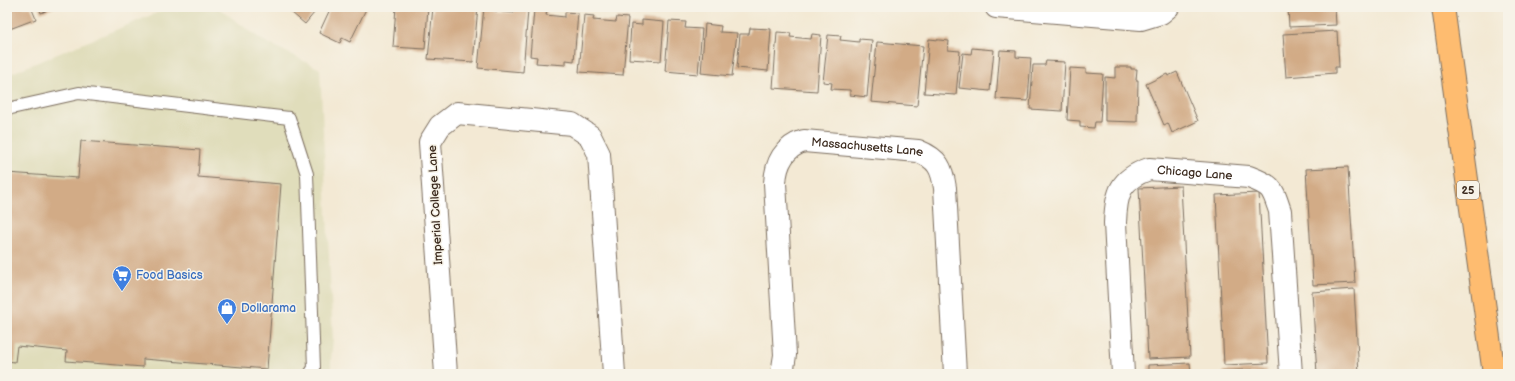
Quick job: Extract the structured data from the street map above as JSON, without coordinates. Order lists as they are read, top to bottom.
{
  "streets": {
    "main road": ["25"],
    "street": ["Massachusetts Lane", "Chicago Lane", "Imperial College Lane"]
  },
  "places": {
    "supermarket": ["Food Basics"],
    "shop": ["Dollarama"]
  }
}
